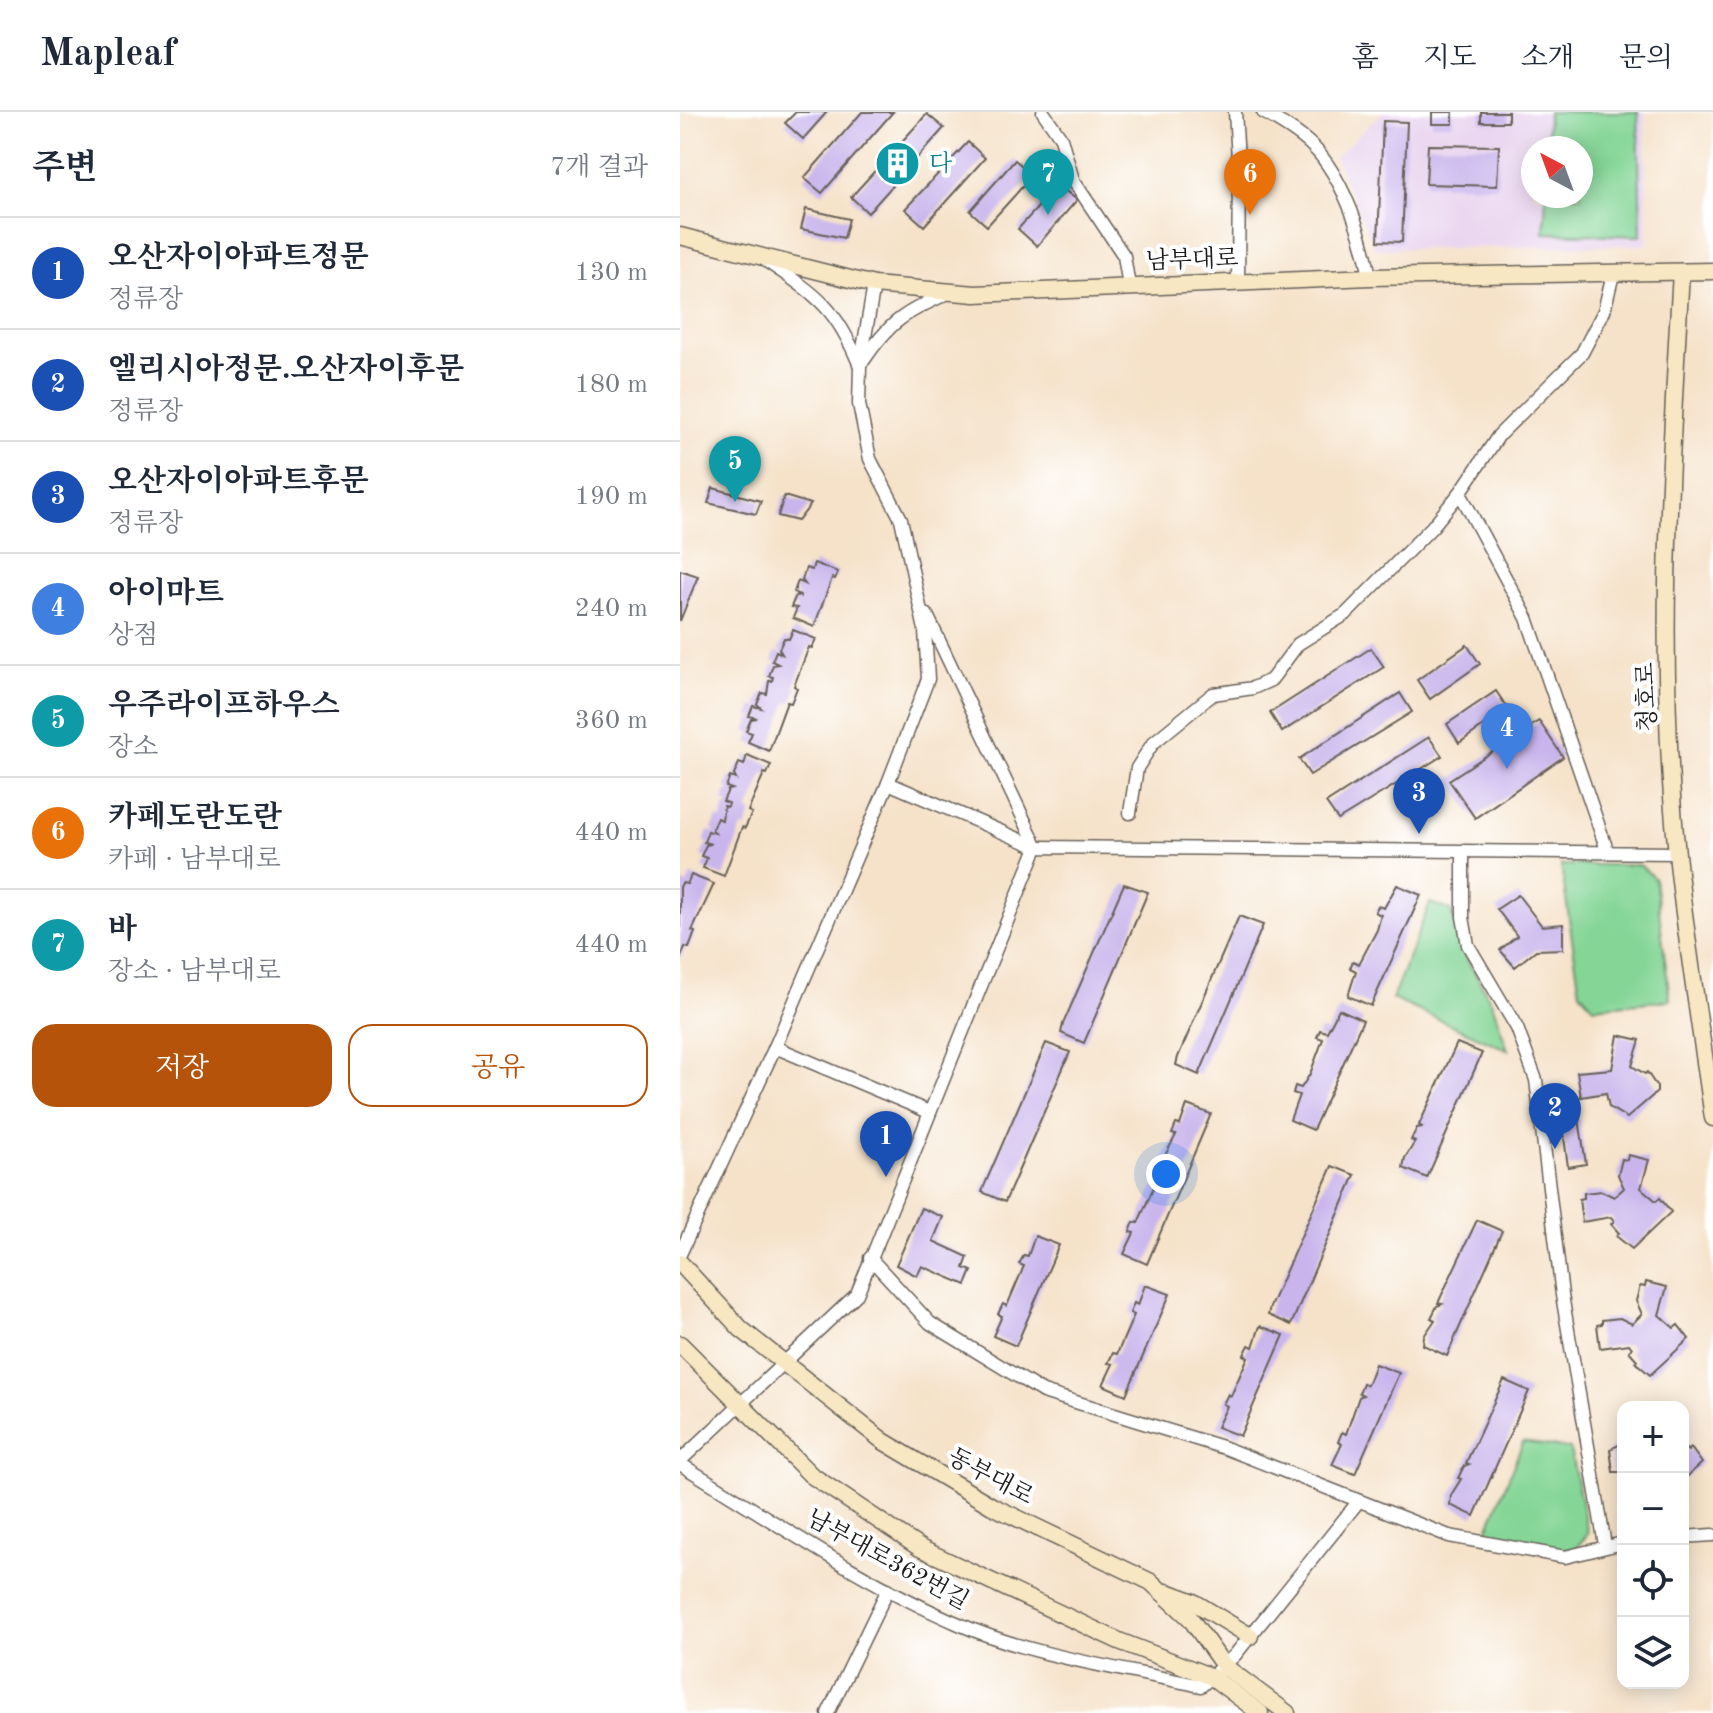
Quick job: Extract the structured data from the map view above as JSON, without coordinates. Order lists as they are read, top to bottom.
{
  "streets": {
    "main road": ["남부대로", "청호로", "동부대로"],
    "street": ["남부대로362번길"]
  },
  "crossings": [
    ["남부대로", "청호로"],
    ["동부대로", "남부대로362번길"]
  ],
  "places": {
    "building": ["다"]
  },
  "north": "top left",
  "page": {
    "header": "Mapleaf",
    "nav": [
      "홈",
      "지도",
      "소개",
      "문의"
    ],
    "heading": ["주변", "7개 결과"],
    "pins": [
      "6",
      "7",
      "5",
      "4",
      "3",
      "2",
      "1"
    ],
    "list": [
      {
        "mark": "1",
        "name": "오산자이아파트정문",
        "note": "정류장",
        "value": "130 m"
      },
      {
        "mark": "2",
        "name": "엘리시아정문.오산자이후문",
        "note": "정류장",
        "value": "180 m"
      },
      {
        "mark": "3",
        "name": "오산자이아파트후문",
        "note": "정류장",
        "value": "190 m"
      },
      {
        "mark": "4",
        "name": "아이마트",
        "note": "상점",
        "value": "240 m"
      },
      {
        "mark": "5",
        "name": "우주라이프하우스",
        "note": "장소",
        "value": "360 m"
      },
      {
        "mark": "6",
        "name": "카페도란도란",
        "note": "카페 · 남부대로",
        "value": "440 m"
      },
      {
        "mark": "7",
        "name": "바",
        "note": "장소 · 남부대로",
        "value": "440 m"
      }
    ],
    "buttons": ["저장", "공유"],
    "map_buttons": ["+", "−"]
  }
}
